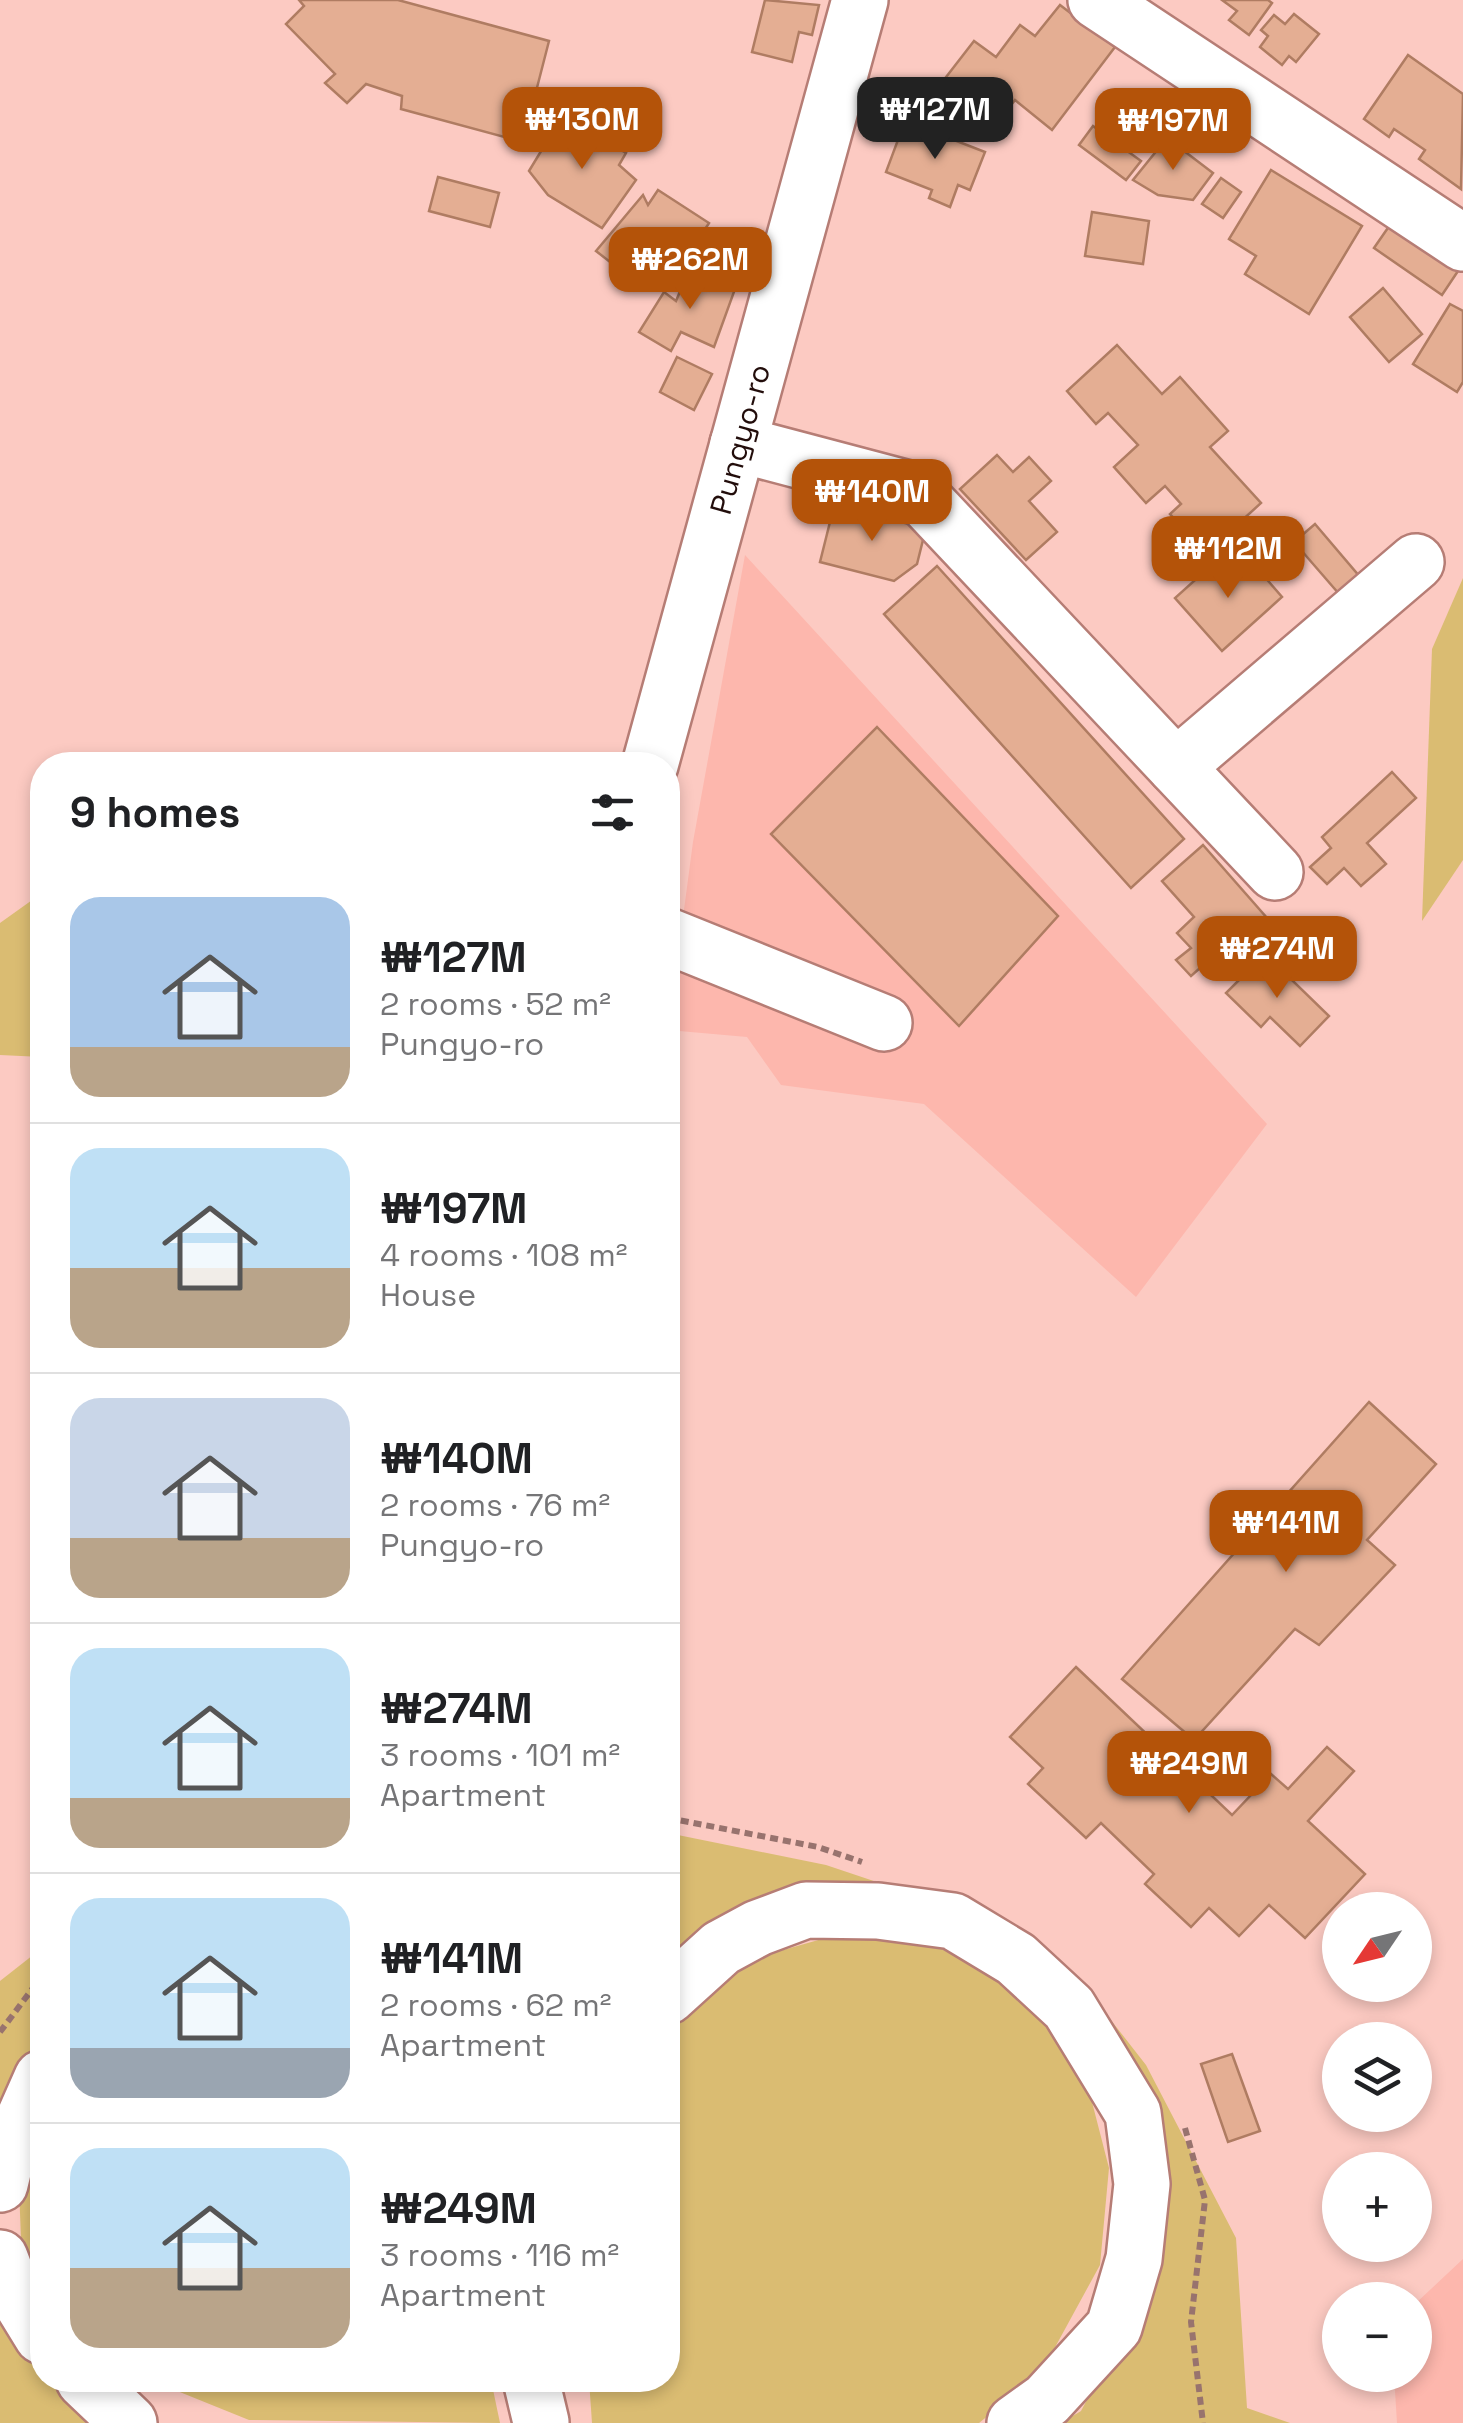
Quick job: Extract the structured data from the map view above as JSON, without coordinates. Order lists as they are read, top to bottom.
{
  "streets": {
    "main road": ["Pungyo-ro"]
  },
  "north": "bottom left",
  "page": {
    "price": [
      "₩127M",
      "₩130M",
      "₩197M",
      "₩262M",
      "₩140M",
      "₩112M",
      "₩274M",
      "₩141M",
      "₩249M"
    ],
    "heading": "9 homes",
    "list": [
      {
        "name": "₩127M",
        "note": "2 rooms · 52 m² · Pungyo-ro"
      },
      {
        "name": "₩197M",
        "note": "4 rooms · 108 m² · House"
      },
      {
        "name": "₩140M",
        "note": "2 rooms · 76 m² · Pungyo-ro"
      },
      {
        "name": "₩274M",
        "note": "3 rooms · 101 m² · Apartment"
      },
      {
        "name": "₩141M",
        "note": "2 rooms · 62 m² · Apartment"
      },
      {
        "name": "₩249M",
        "note": "3 rooms · 116 m² · Apartment"
      }
    ],
    "map_buttons": ["+", "−"]
  }
}
